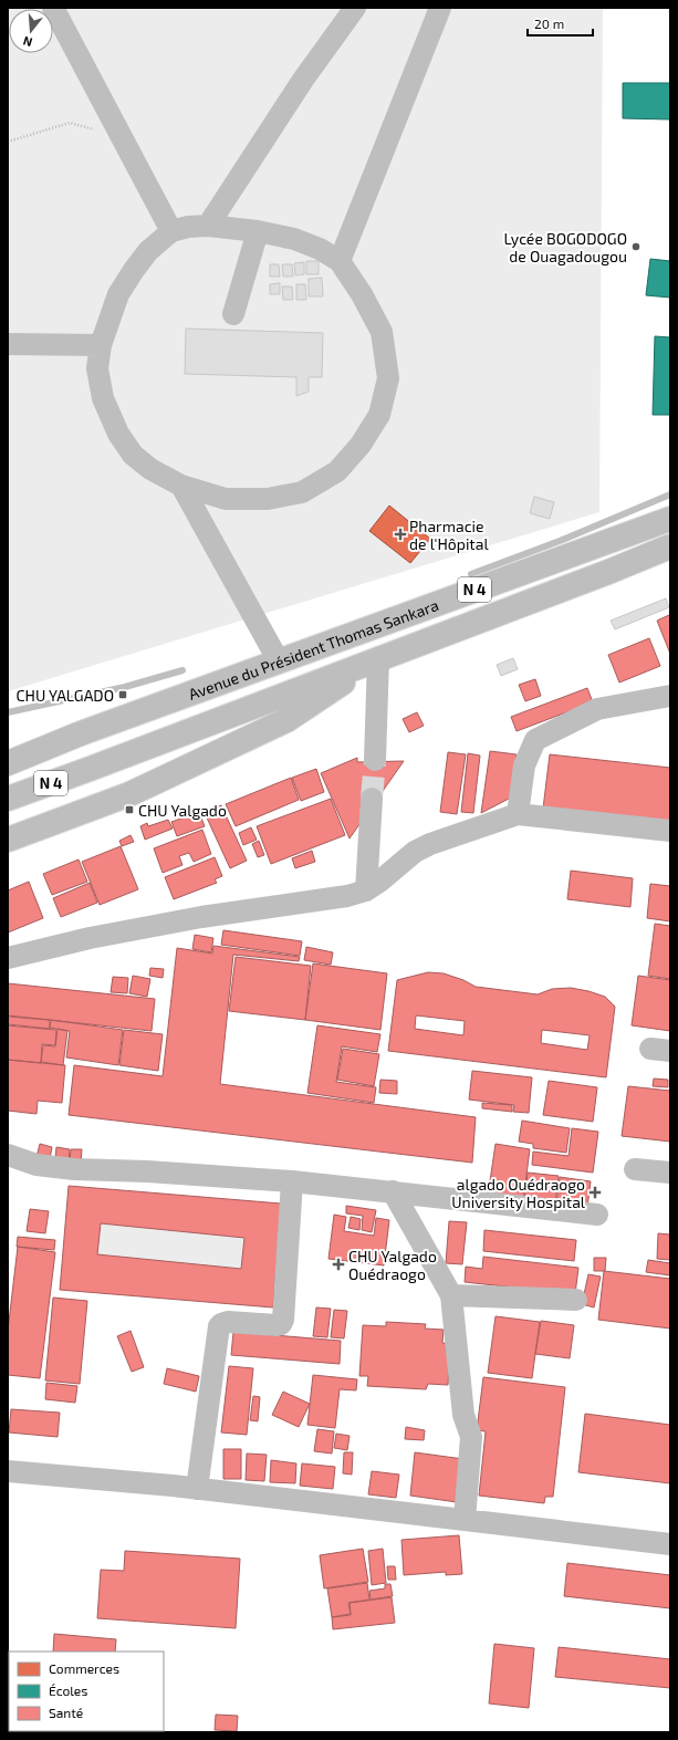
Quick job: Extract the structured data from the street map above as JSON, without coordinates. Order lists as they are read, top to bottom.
{
  "streets": {
    "highway": ["N 4", "Avenue du Président Thomas Sankara"]
  },
  "crossings": [
    ["N 4", "Avenue du Président Thomas Sankara"]
  ],
  "places": {
    "other": ["Lycée BOGODOGO de Ouagadougou"],
    "health": ["Pharmacie de l'Hôpital", "algado Ouédraogo University Hospital", "CHU Yalgado Ouédraogo"],
    "transit": ["CHU YALGADO", "CHU Yalgado"]
  },
  "legend": ["Commerces", "Écoles", "Santé"],
  "scale_bar": "20 m",
  "north": "bottom"
}
